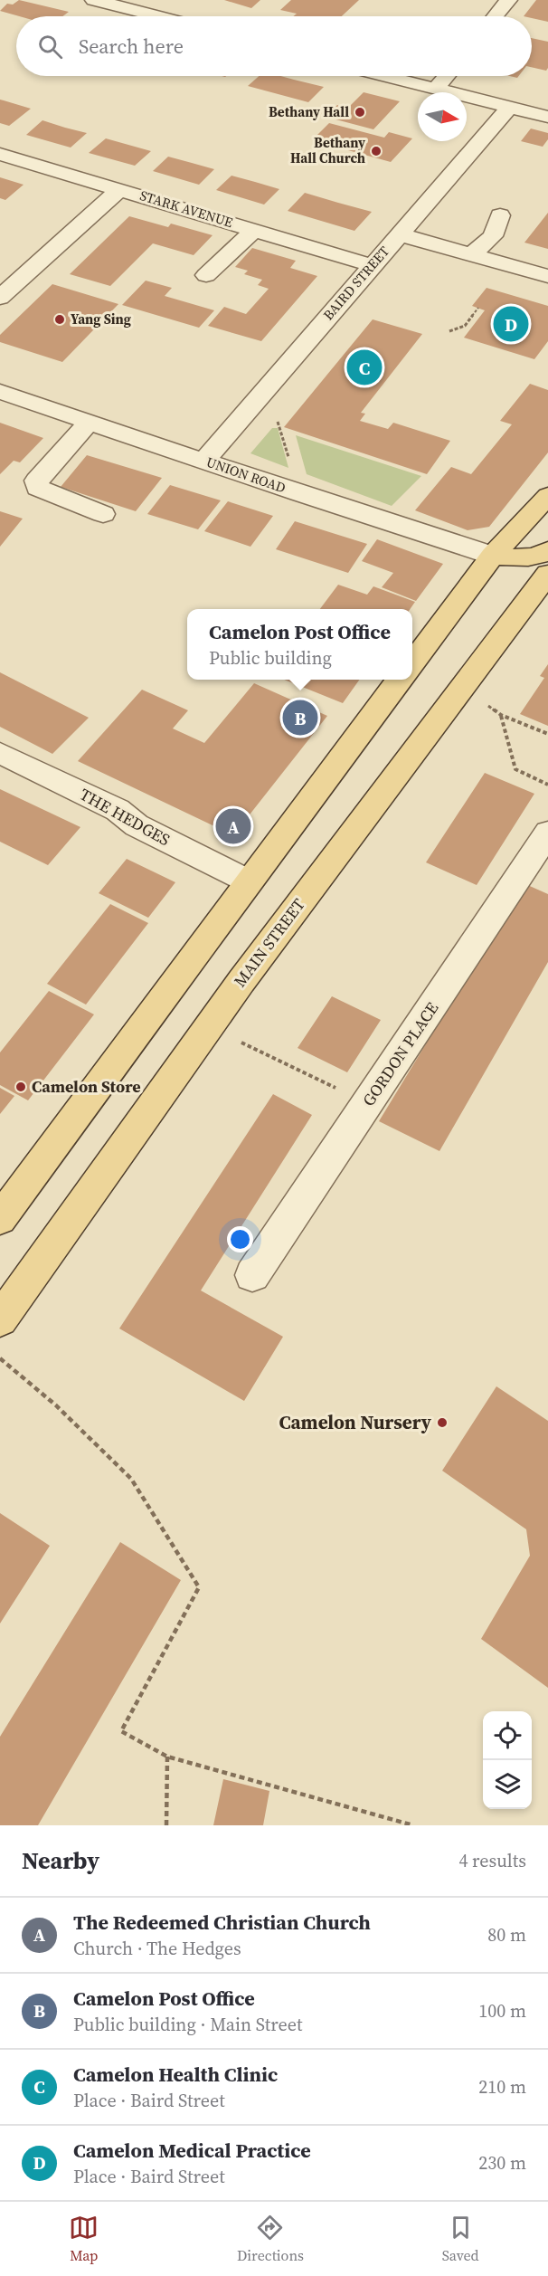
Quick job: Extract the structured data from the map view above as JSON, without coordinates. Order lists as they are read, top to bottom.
{
  "streets": {
    "main road": ["MAIN STREET"],
    "street": [
      "STARK AVENUE",
      "BAIRD STREET",
      "UNION ROAD",
      "THE HEDGES",
      "GORDON PLACE"
    ]
  },
  "crossings": [
    ["STARK AVENUE", "BAIRD STREET"],
    ["BAIRD STREET", "UNION ROAD"]
  ],
  "places": [
    "Bethany Hall",
    "Bethany Hall Church",
    "Yang Sing",
    "Camelon Store",
    "Camelon Nursery"
  ],
  "north": "right",
  "page": {
    "search": "Search here",
    "pins": [
      "D",
      "C",
      "B",
      "A"
    ],
    "popup": ["Camelon Post Office", "Public building"],
    "heading": ["Nearby", "4 results"],
    "list": [
      {
        "mark": "A",
        "name": "The Redeemed Christian Church",
        "note": "Church · The Hedges",
        "value": "80 m"
      },
      {
        "mark": "B",
        "name": "Camelon Post Office",
        "note": "Public building · Main Street",
        "value": "100 m"
      },
      {
        "mark": "C",
        "name": "Camelon Health Clinic",
        "note": "Place · Baird Street",
        "value": "210 m"
      },
      {
        "mark": "D",
        "name": "Camelon Medical Practice",
        "note": "Place · Baird Street",
        "value": "230 m"
      }
    ],
    "nav": ["Map", "Directions", "Saved"]
  }
}
